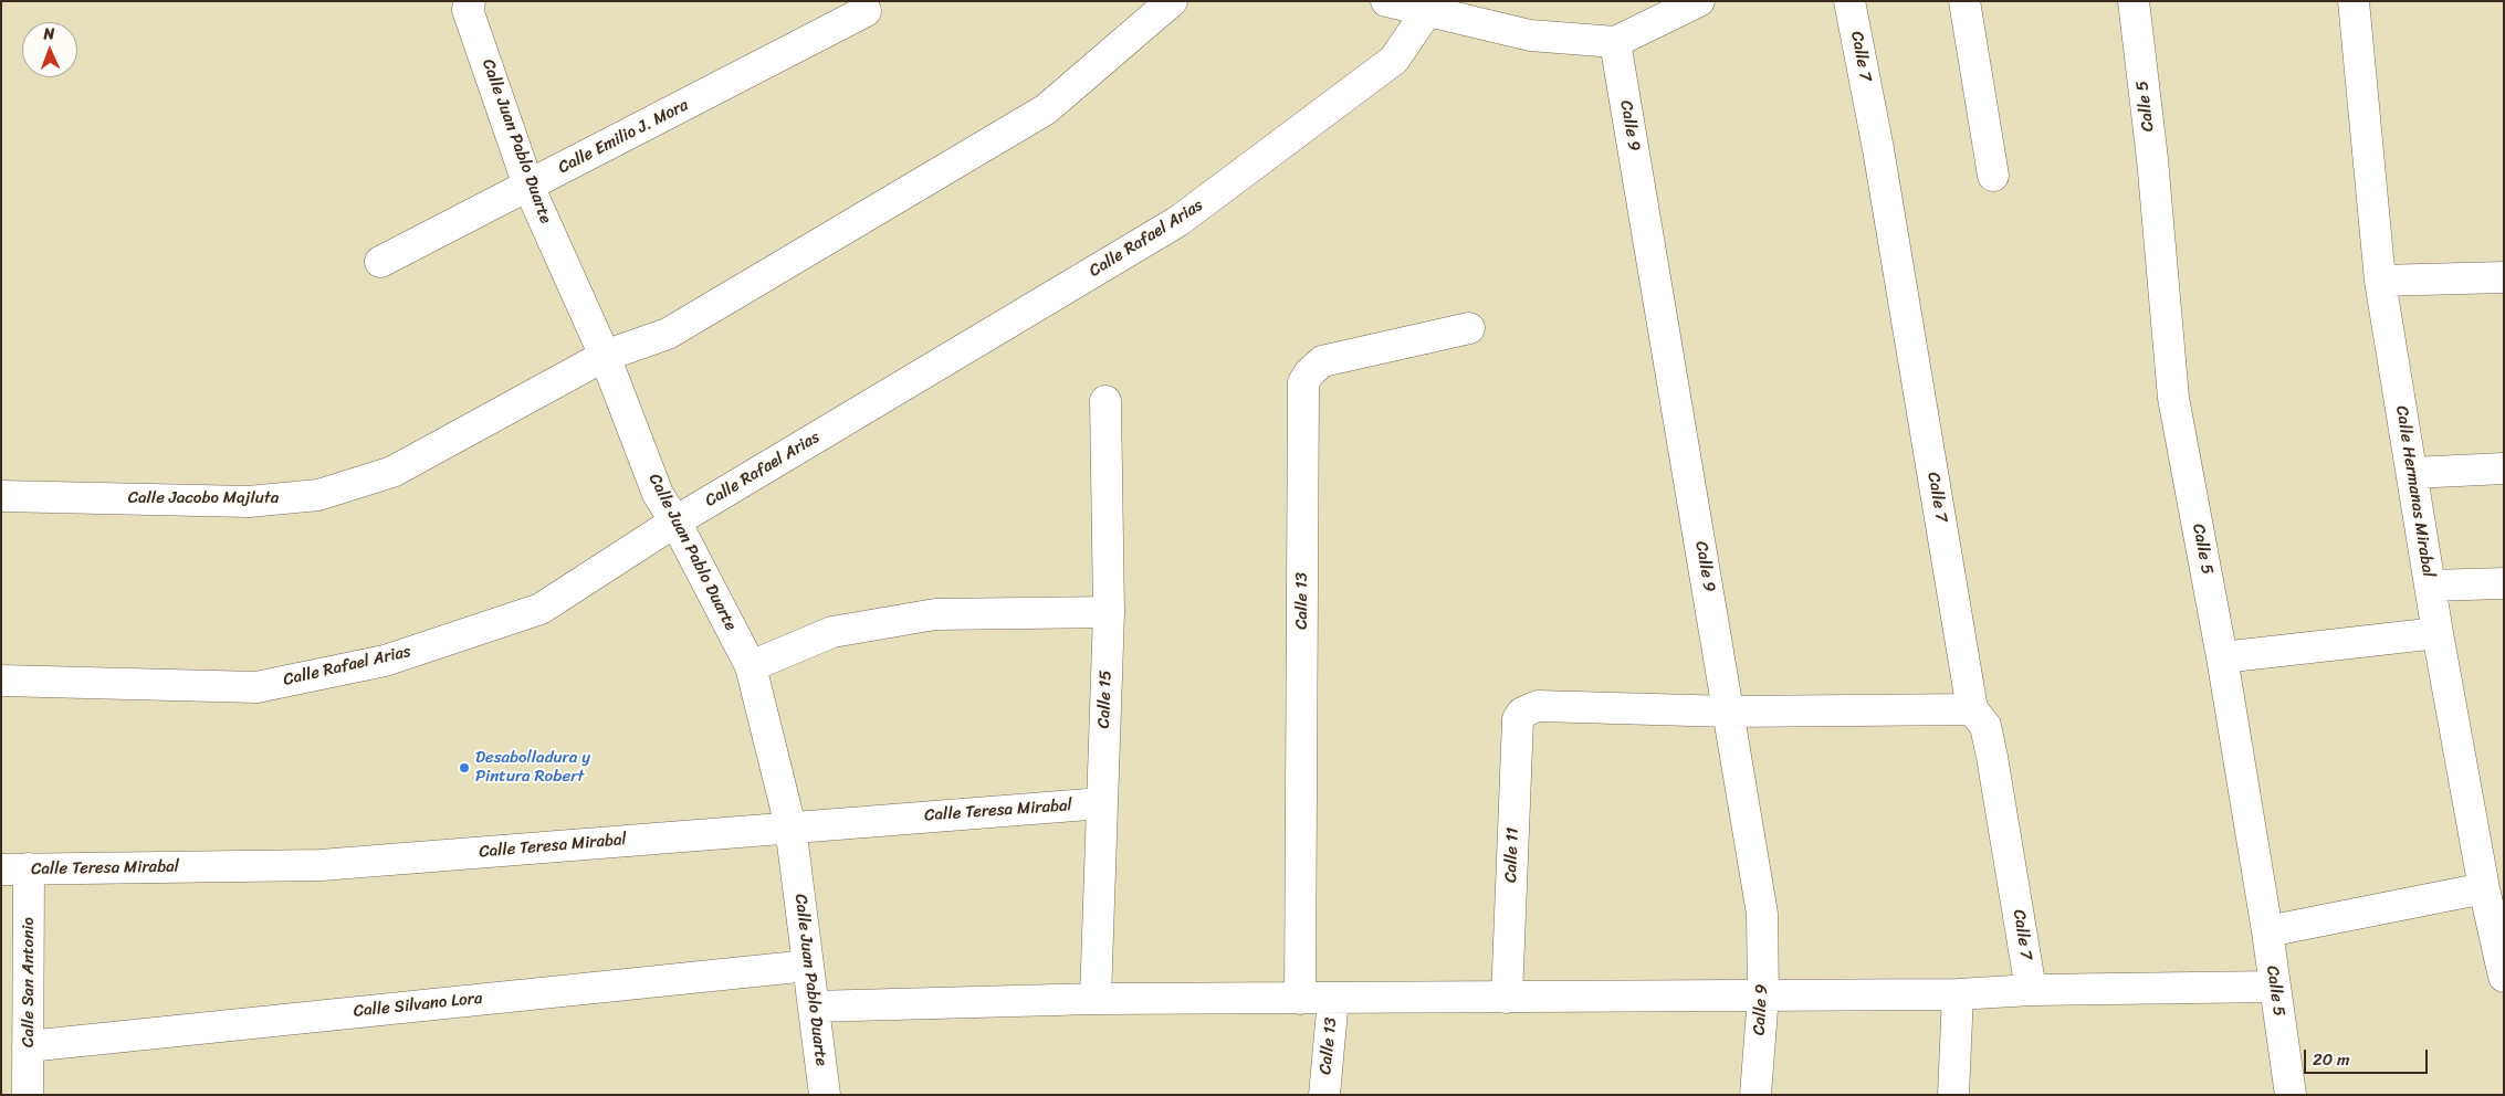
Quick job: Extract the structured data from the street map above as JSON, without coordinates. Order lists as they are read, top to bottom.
{
  "streets": {
    "street": [
      "Calle 7",
      "Calle 5",
      "Calle 9",
      "Calle Emilio J. Mora",
      "Calle Juan Pablo Duarte",
      "Calle Rafael Arias",
      "Calle Hermanas Mirabal",
      "Calle Jacobo Majluta",
      "Calle 13",
      "Calle 15",
      "Calle Teresa Mirabal",
      "Calle 11",
      "Calle San Antonio",
      "Calle Silvano Lora"
    ]
  },
  "crossings": [
    ["Calle 9", "Calle 11"],
    ["Calle Emilio J. Mora", "Calle Juan Pablo Duarte"],
    ["Calle Juan Pablo Duarte", "Calle Rafael Arias"],
    ["Calle Juan Pablo Duarte", "Calle Jacobo Majluta"],
    ["Calle Juan Pablo Duarte", "Calle Teresa Mirabal"],
    ["Calle Juan Pablo Duarte", "Calle Silvano Lora"],
    ["Calle 15", "Calle Teresa Mirabal"],
    ["Calle Teresa Mirabal", "Calle San Antonio"],
    ["Calle San Antonio", "Calle Silvano Lora"]
  ],
  "places": ["Desabolladura y Pintura Robert"],
  "scale_bar": "20 m",
  "north": "top"
}
